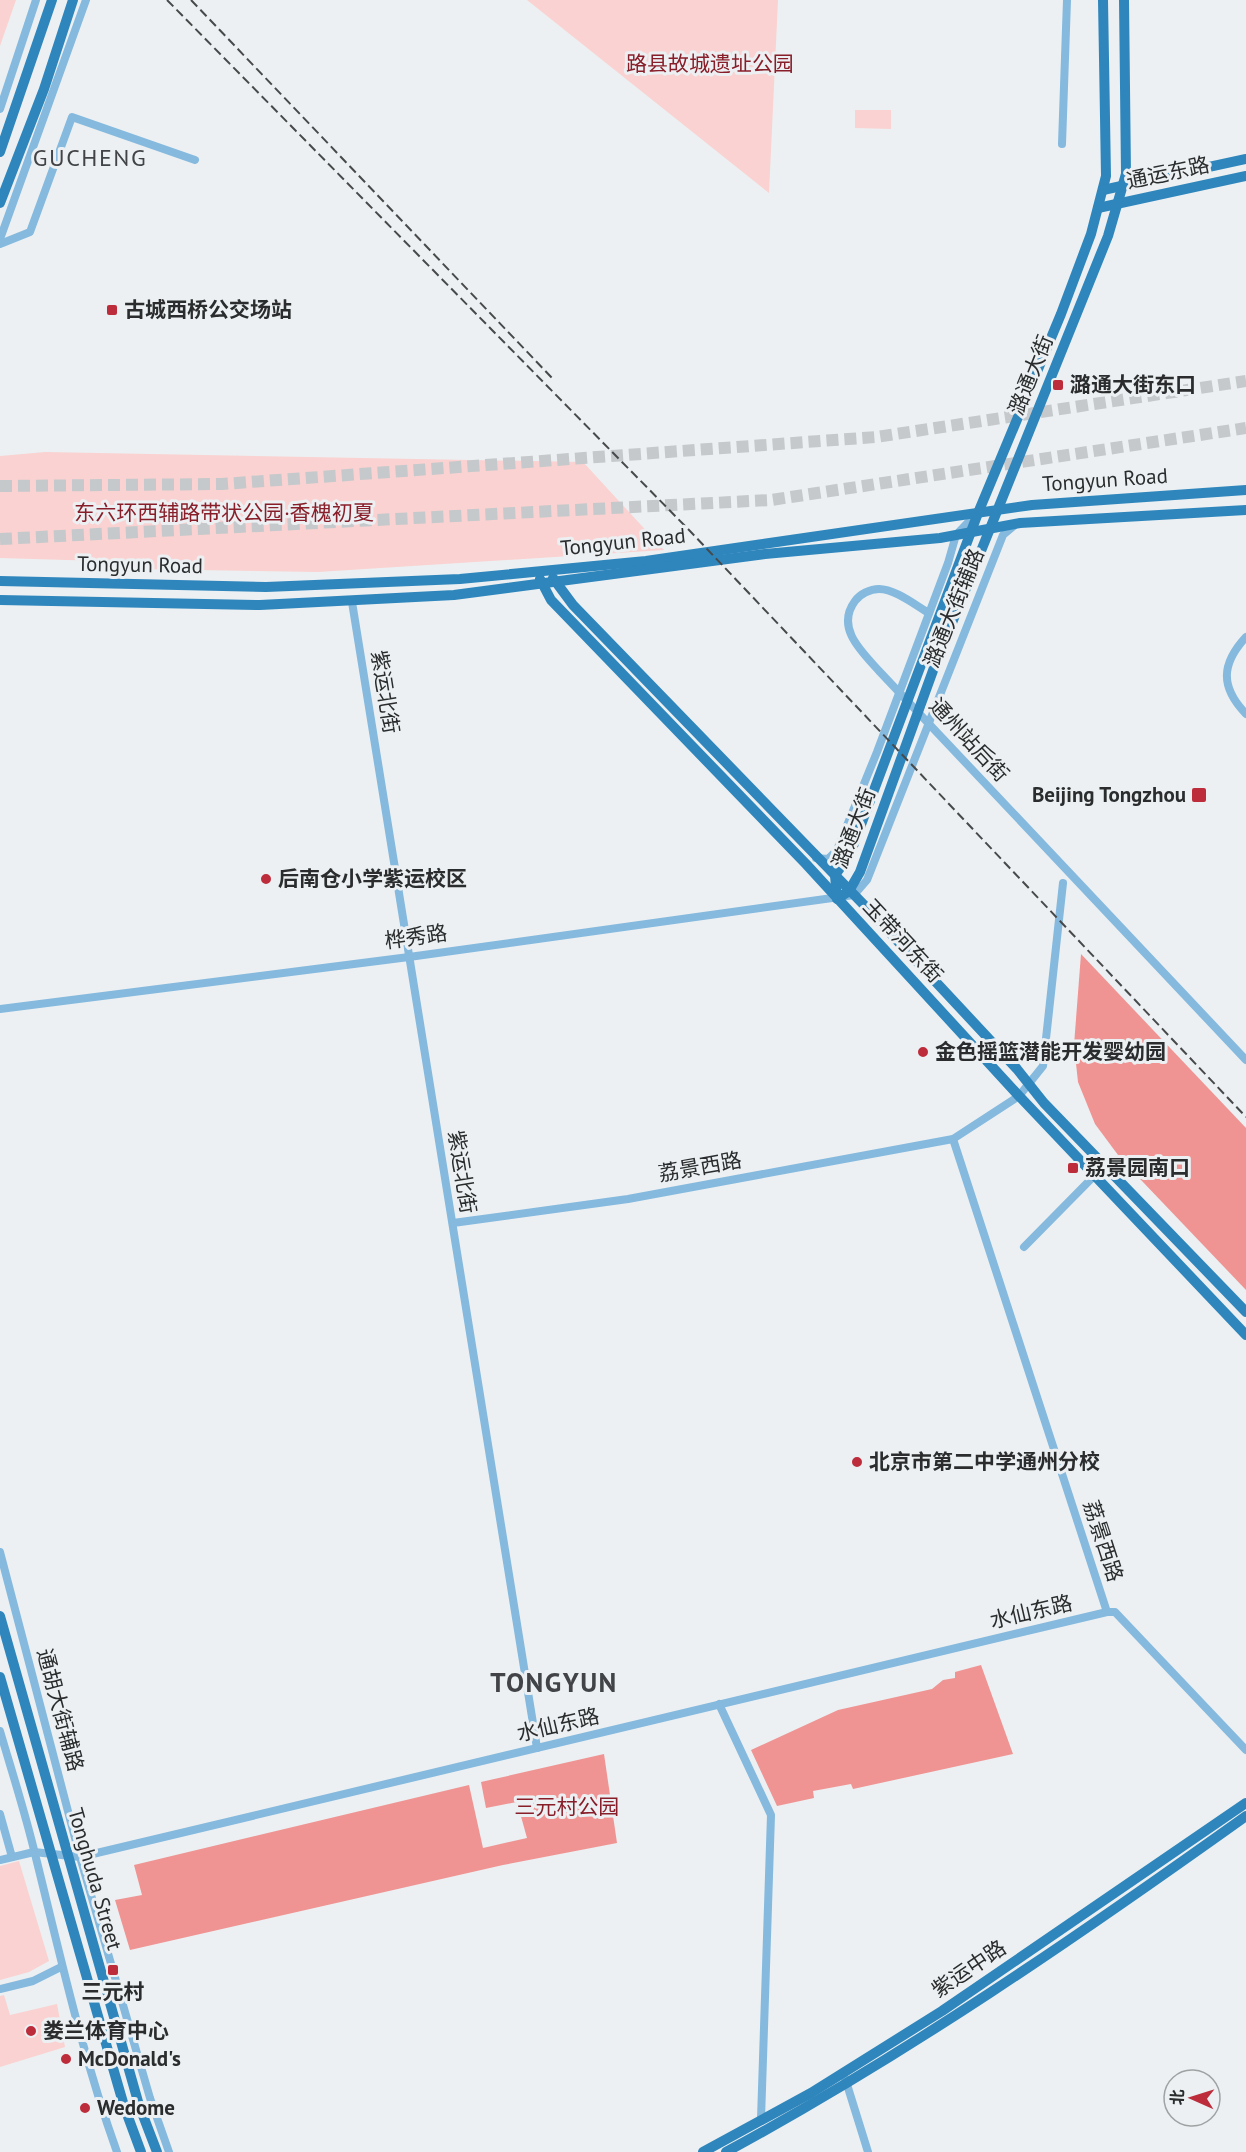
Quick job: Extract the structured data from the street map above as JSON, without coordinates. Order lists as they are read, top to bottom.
{
  "streets": {
    "main road": [
      "通运东路",
      "潞通大街",
      "Tongyun Road",
      "玉带河东街",
      "Tonghuda Street",
      "紫运中路"
    ],
    "street": [
      "潞通大街辅路",
      "紫运北街",
      "通州站后街",
      "桦秀路",
      "荔景西路",
      "水仙东路",
      "通胡大街辅路"
    ]
  },
  "crossings": [
    ["通运东路", "潞通大街"],
    ["潞通大街", "Tongyun Road"],
    ["潞通大街", "潞通大街辅路"],
    ["潞通大街", "桦秀路"],
    ["潞通大街", "玉带河东街"],
    ["Tongyun Road", "潞通大街辅路"],
    ["Tongyun Road", "紫运北街"],
    ["Tongyun Road", "玉带河东街"],
    ["潞通大街辅路", "通州站后街"],
    ["潞通大街辅路", "玉带河东街"],
    ["紫运北街", "桦秀路"],
    ["紫运北街", "荔景西路"],
    ["紫运北街", "水仙东路"],
    ["桦秀路", "玉带河东街"],
    ["玉带河东街", "荔景西路"],
    ["荔景西路", "水仙东路"],
    ["水仙东路", "通胡大街辅路"],
    ["水仙东路", "Tonghuda Street"]
  ],
  "districts": ["GUCHENG", "TONGYUN"],
  "parks": ["路县故城遗址公园", "东六环西辅路带状公园·香槐初夏", "三元村公园"],
  "places": {
    "transit": [
      "古城西桥公交场站",
      "潞通大街东口",
      "Beijing Tongzhou",
      "荔景园南口",
      "三元村"
    ],
    "other": [
      "后南仓小学紫运校区",
      "金色摇篮潜能开发婴幼园",
      "北京市第二中学通州分校",
      "娄兰体育中心",
      "McDonald's",
      "Wedome"
    ]
  },
  "north": "left"
}
